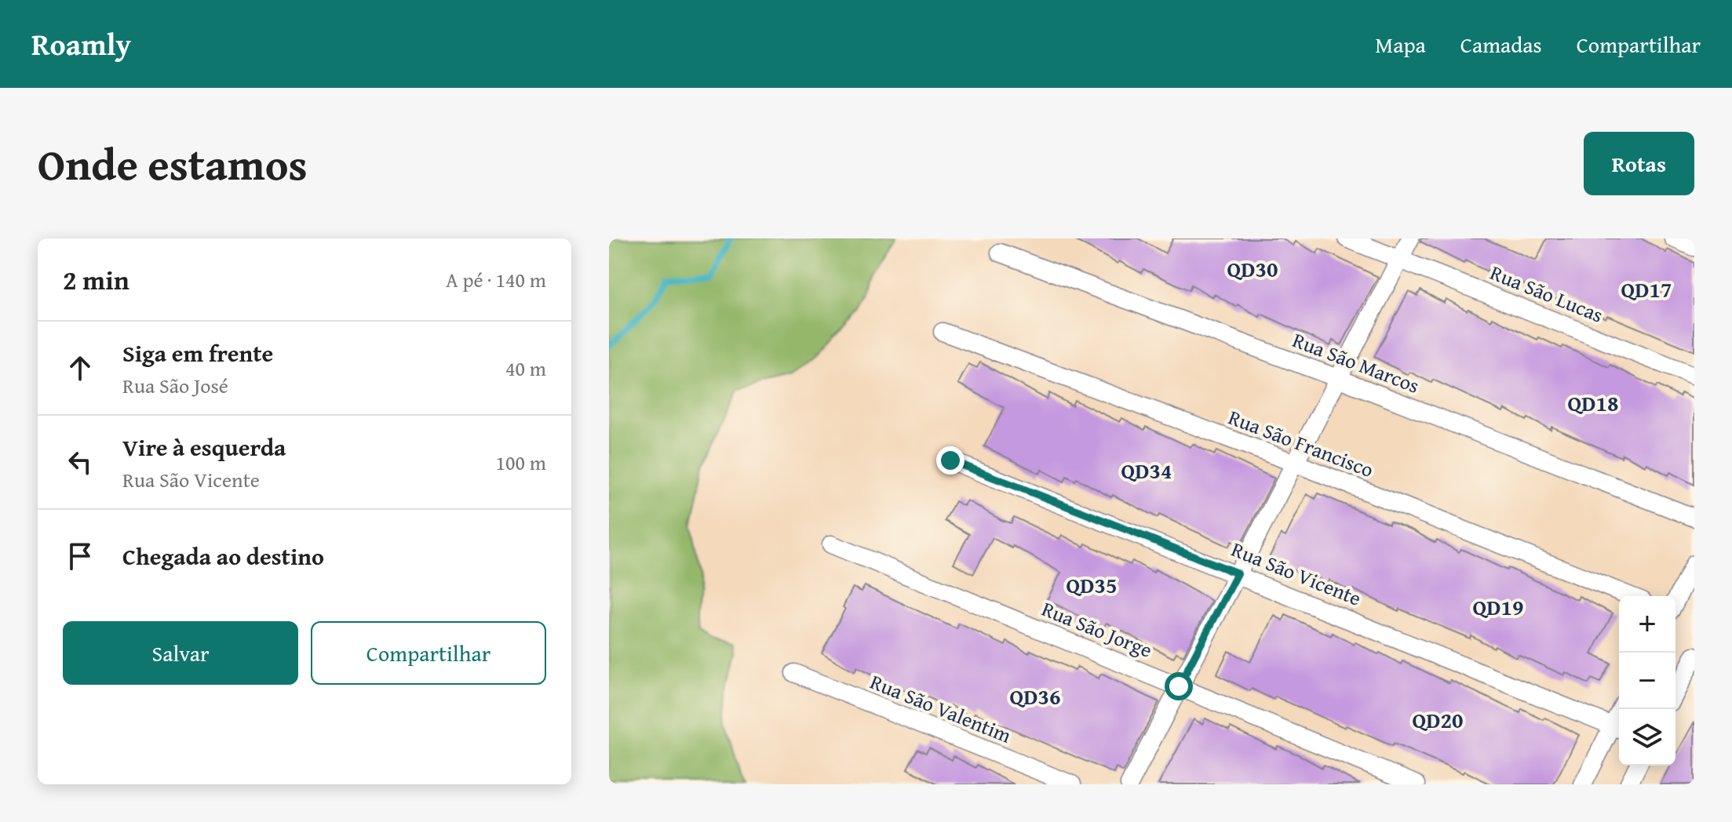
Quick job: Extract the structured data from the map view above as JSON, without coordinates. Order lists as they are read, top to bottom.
{
  "streets": {
    "street": [
      "Rua São Lucas",
      "Rua São Marcos",
      "Rua São Francisco",
      "Rua São Vicente",
      "Rua São Jorge",
      "Rua São Valentim"
    ]
  },
  "districts": [
    "QD30",
    "QD17",
    "QD18",
    "QD34",
    "QD35",
    "QD19",
    "QD36",
    "QD20"
  ],
  "page": {
    "header": "Roamly",
    "nav": ["Mapa", "Camadas", "Compartilhar"],
    "title": "Onde estamos",
    "buttons": [
      "Rotas",
      ["Salvar", "Compartilhar"]
    ],
    "heading": ["2 min", "A pé · 140 m"],
    "list": [
      ["Siga em frente", "Rua São José", "40 m"],
      ["Vire à esquerda", "Rua São Vicente", "100 m"],
      "Chegada ao destino"
    ],
    "map_buttons": ["+", "−"]
  }
}
